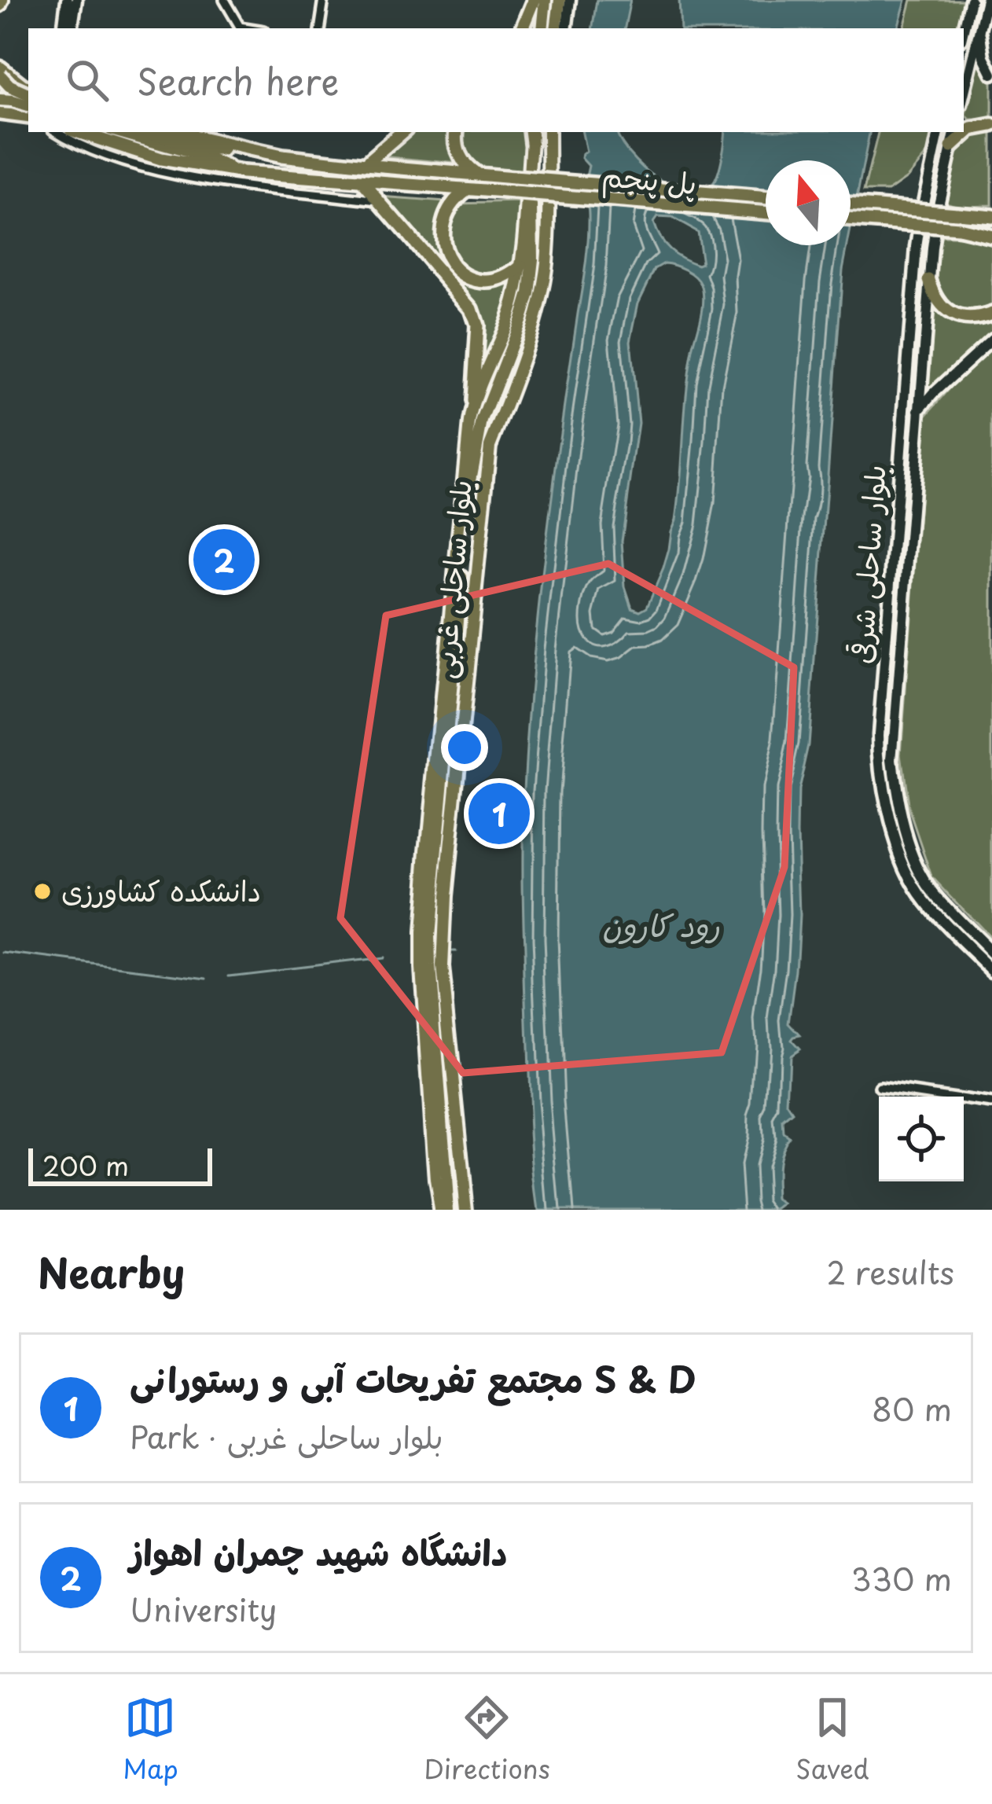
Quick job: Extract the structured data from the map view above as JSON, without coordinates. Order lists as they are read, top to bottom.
{
  "streets": {
    "highway": ["پل پنجم"],
    "main road": ["بلوار ساحلی شرقی", "بلوار ساحلی غربی"]
  },
  "water": ["رود کارون"],
  "places": ["دانشکده کشاورزی"],
  "scale_bar": "200 m",
  "north": "top",
  "page": {
    "search": "Search here",
    "pins": ["2", "1"],
    "scale": "200 m",
    "heading": ["Nearby", "2 results"],
    "list": [
      {
        "mark": "1",
        "name": "مجتمع تفریحات آبی و رستورانی S & D",
        "note": "Park · بلوار ساحلی غربی",
        "value": "80 m"
      },
      {
        "mark": "2",
        "name": "دانشگاه شهید چمران اهواز",
        "note": "University",
        "value": "330 m"
      }
    ],
    "nav": ["Map", "Directions", "Saved"]
  }
}
